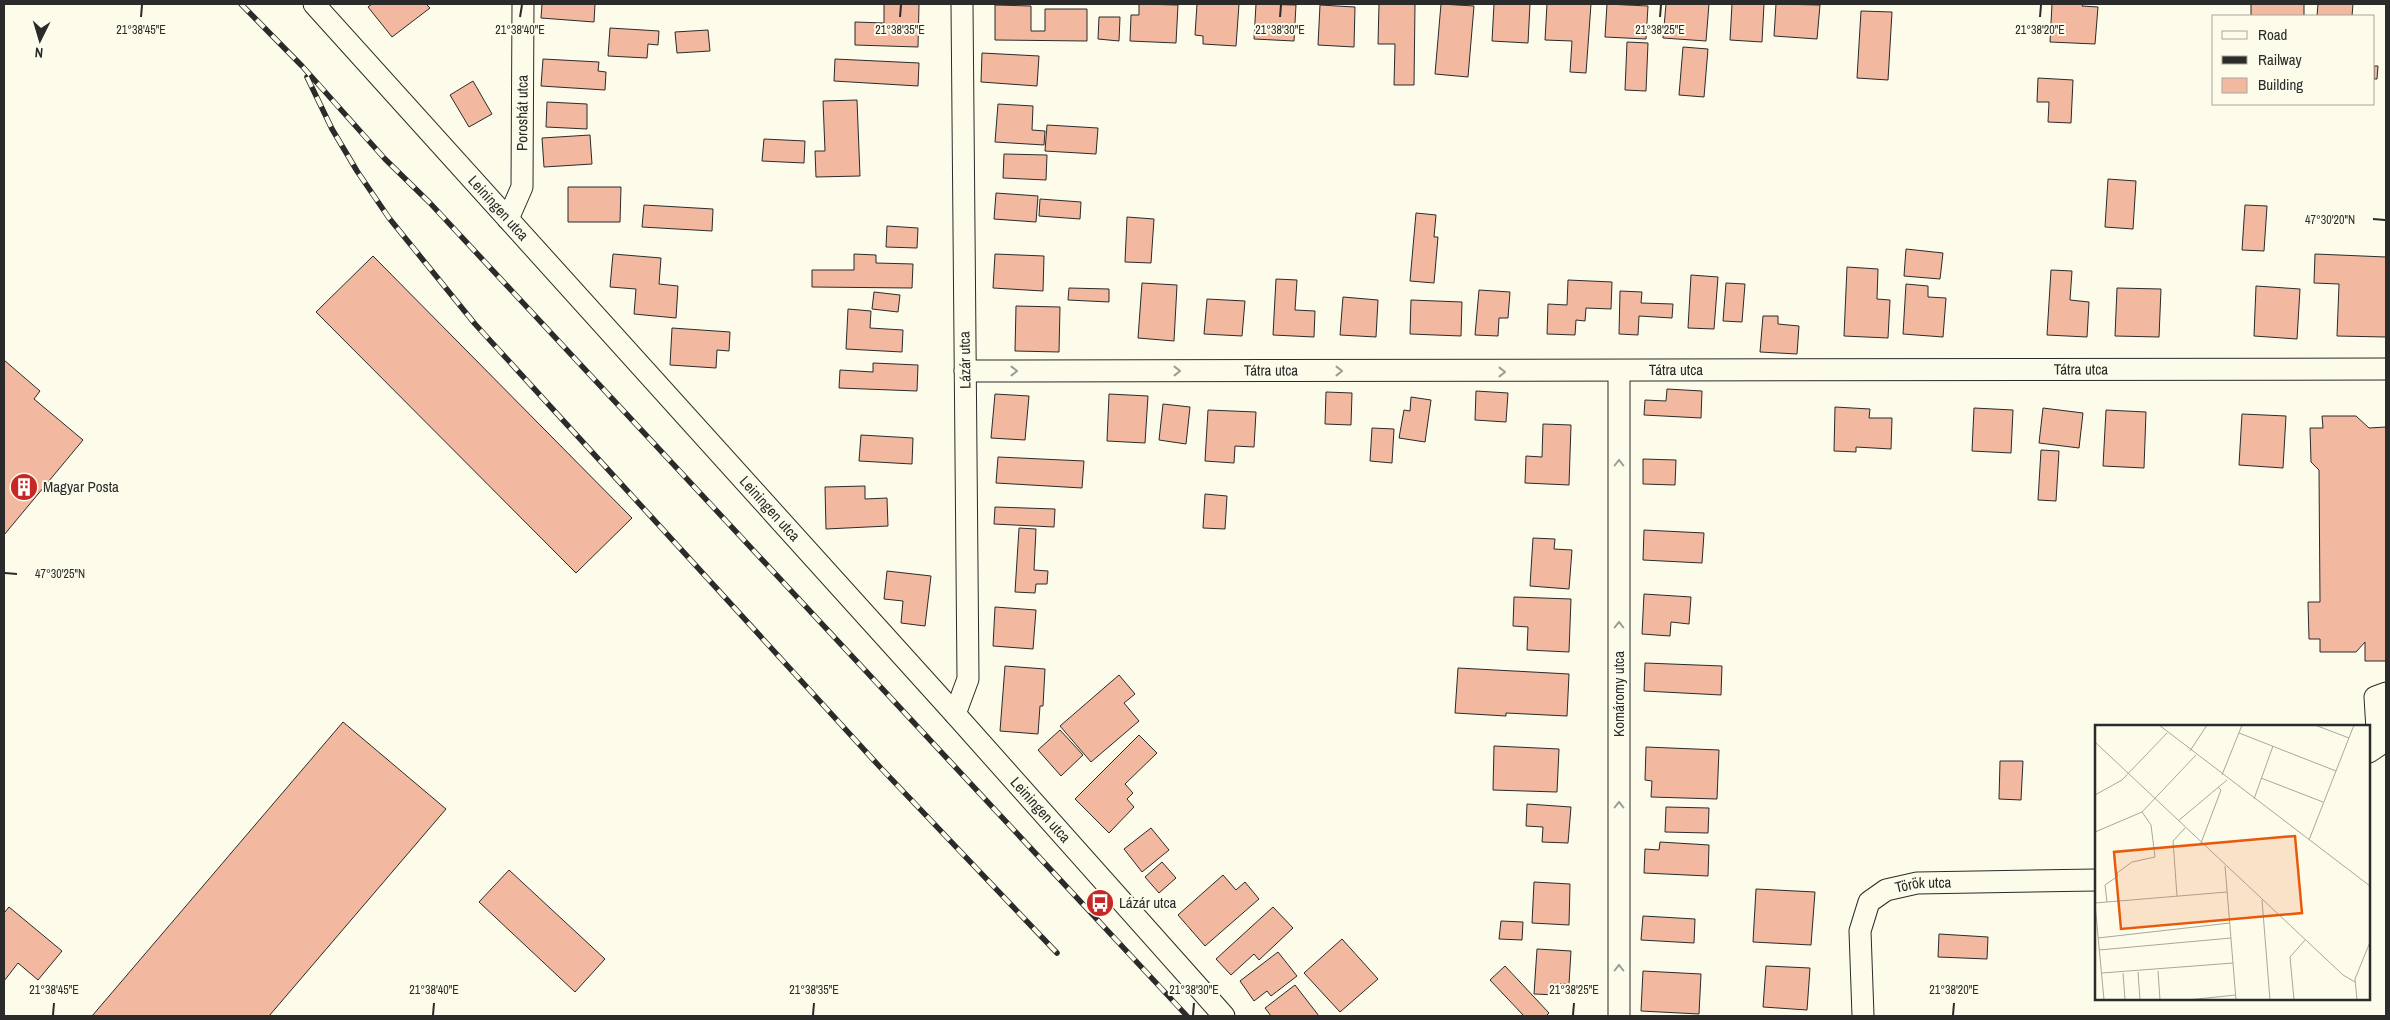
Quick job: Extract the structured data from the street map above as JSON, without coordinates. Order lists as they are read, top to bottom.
{
  "streets": {
    "street": [
      "Poroshát utca",
      "Leiningen utca",
      "Lázár utca",
      "Tátra utca",
      "Komáromy utca",
      "Török utca"
    ]
  },
  "crossings": [
    ["Poroshát utca", "Leiningen utca"],
    ["Leiningen utca", "Lázár utca"],
    ["Lázár utca", "Tátra utca"],
    ["Tátra utca", "Komáromy utca"]
  ],
  "one_way": ["Tátra utca", "Komáromy utca"],
  "places": {
    "building": ["Magyar Posta"],
    "bus stop": ["Lázár utca"]
  },
  "legend": ["Road", "Railway", "Building"],
  "north": "bottom",
  "coordinates": [
    "21°38'45\"E",
    "21°38'40\"E",
    "21°38'35\"E",
    "21°38'30\"E",
    "21°38'25\"E",
    "21°38'20\"E",
    "47°30'20\"N",
    "47°30'25\"N"
  ]
}
